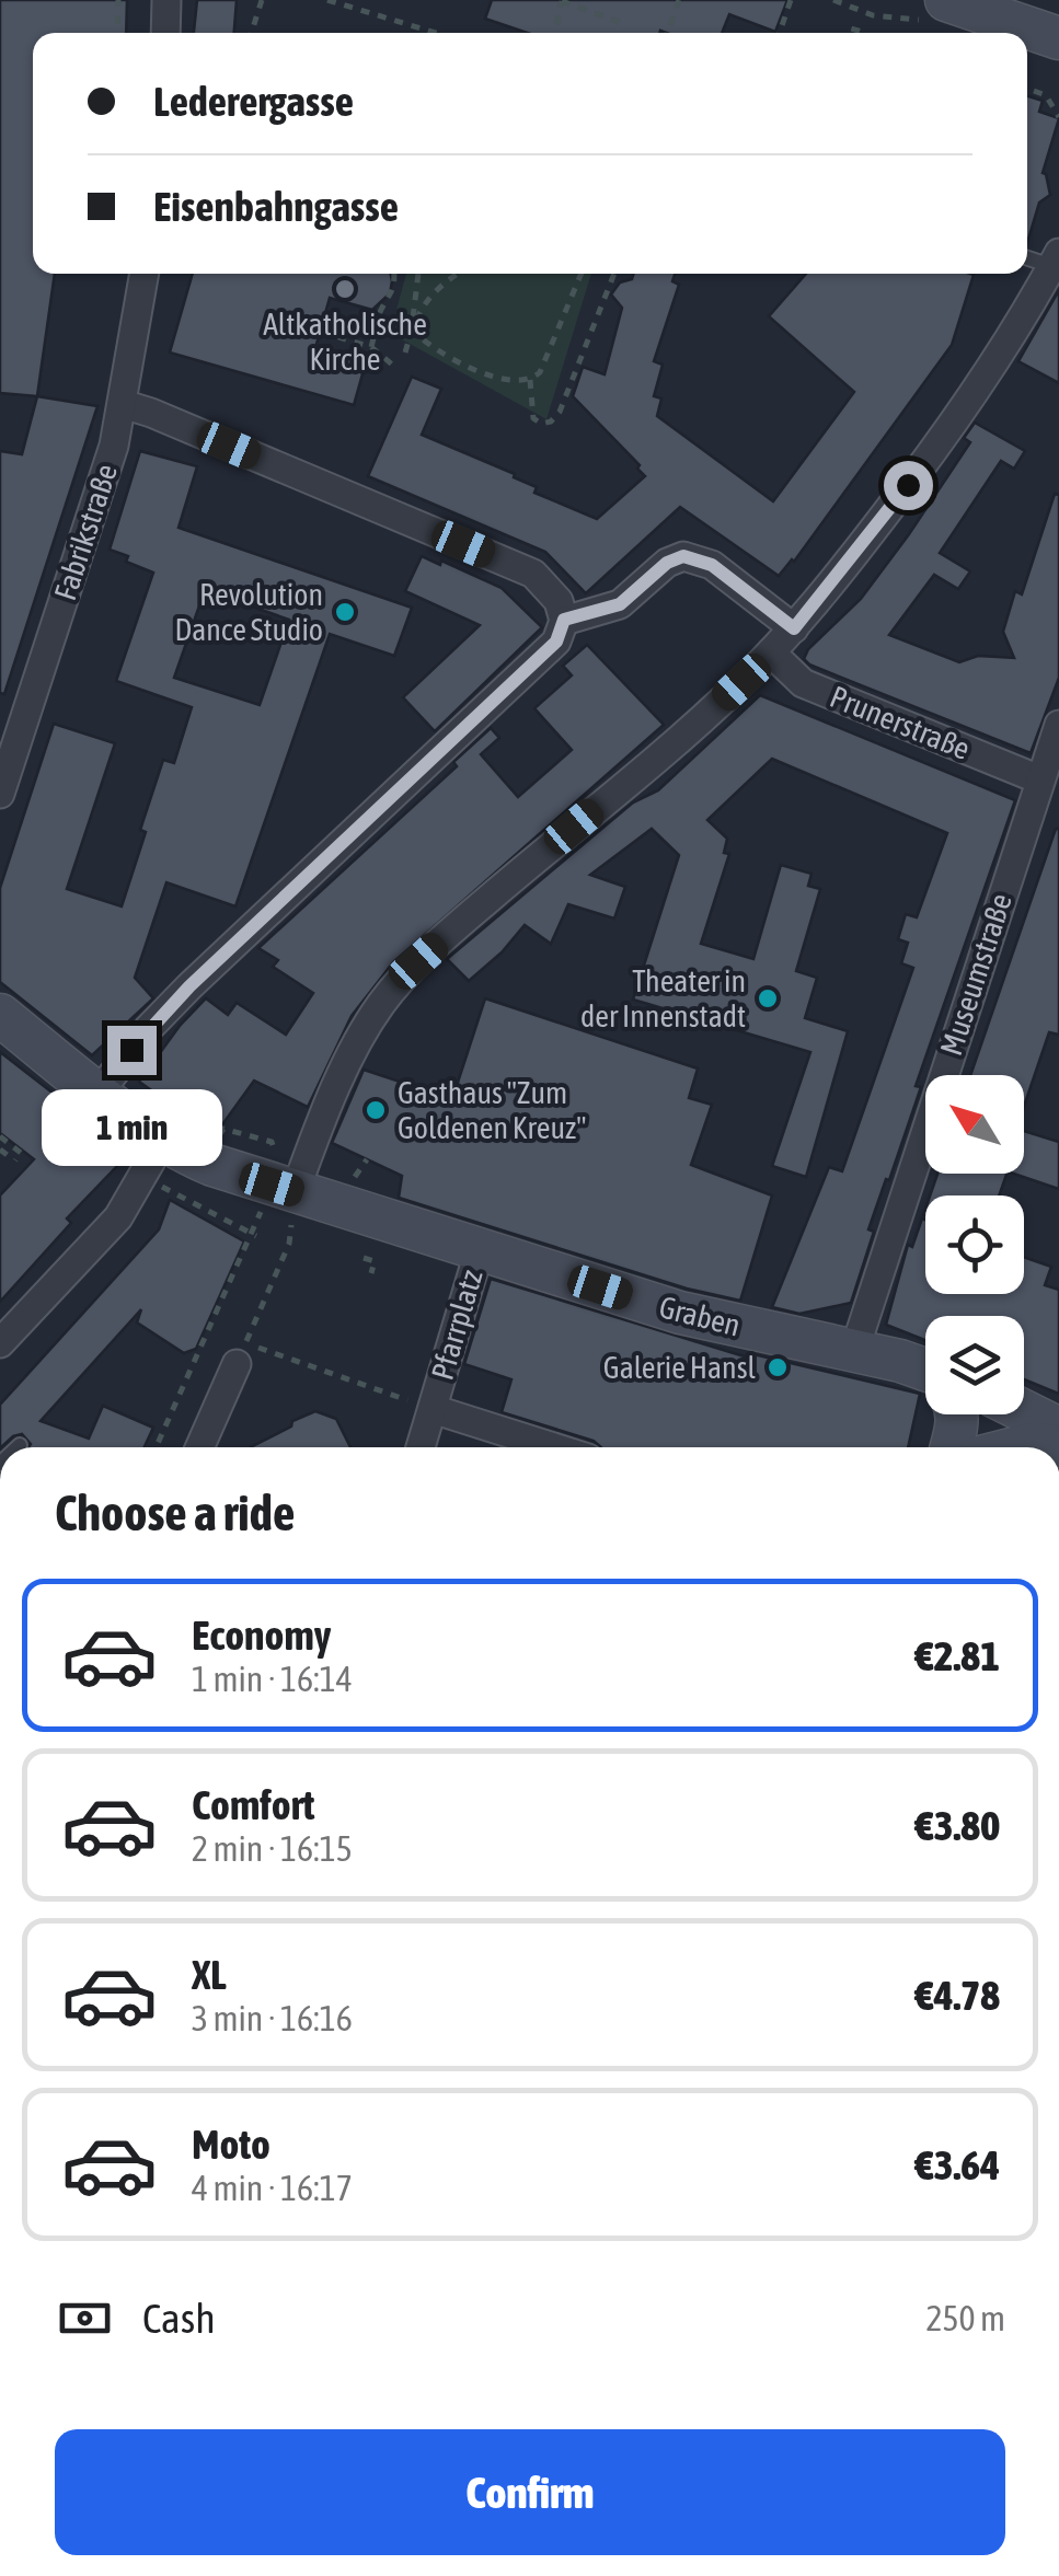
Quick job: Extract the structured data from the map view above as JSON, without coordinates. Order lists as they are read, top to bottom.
{
  "streets": {
    "main road": ["Graben", "Pfarrplatz"],
    "street": ["Fabrikstraße", "Prunerstraße", "Museumstraße"]
  },
  "crossings": [
    ["Prunerstraße", "Museumstraße"],
    ["Museumstraße", "Graben"],
    ["Graben", "Pfarrplatz"]
  ],
  "places": [
    "Altkatholische Kirche",
    "Revolution Dance Studio",
    "Theater in der Innenstadt",
    "Gasthaus \"Zum Goldenen Kreuz\"",
    "Galerie Hansl"
  ],
  "north": "top left",
  "page": {
    "banner": ["Lederergasse", "Eisenbahngasse"],
    "bubble": "1 min",
    "heading": "Choose a ride",
    "list": [
      {
        "name": "Economy",
        "note": "1 min · 16:14",
        "value": "€2.81"
      },
      {
        "name": "Comfort",
        "note": "2 min · 16:15",
        "value": "€3.80"
      },
      {
        "name": "XL",
        "note": "3 min · 16:16",
        "value": "€4.78"
      },
      {
        "name": "Moto",
        "note": "4 min · 16:17",
        "value": "€3.64"
      }
    ],
    "pay": ["Cash", "250 m"],
    "buttons": "Confirm"
  }
}
